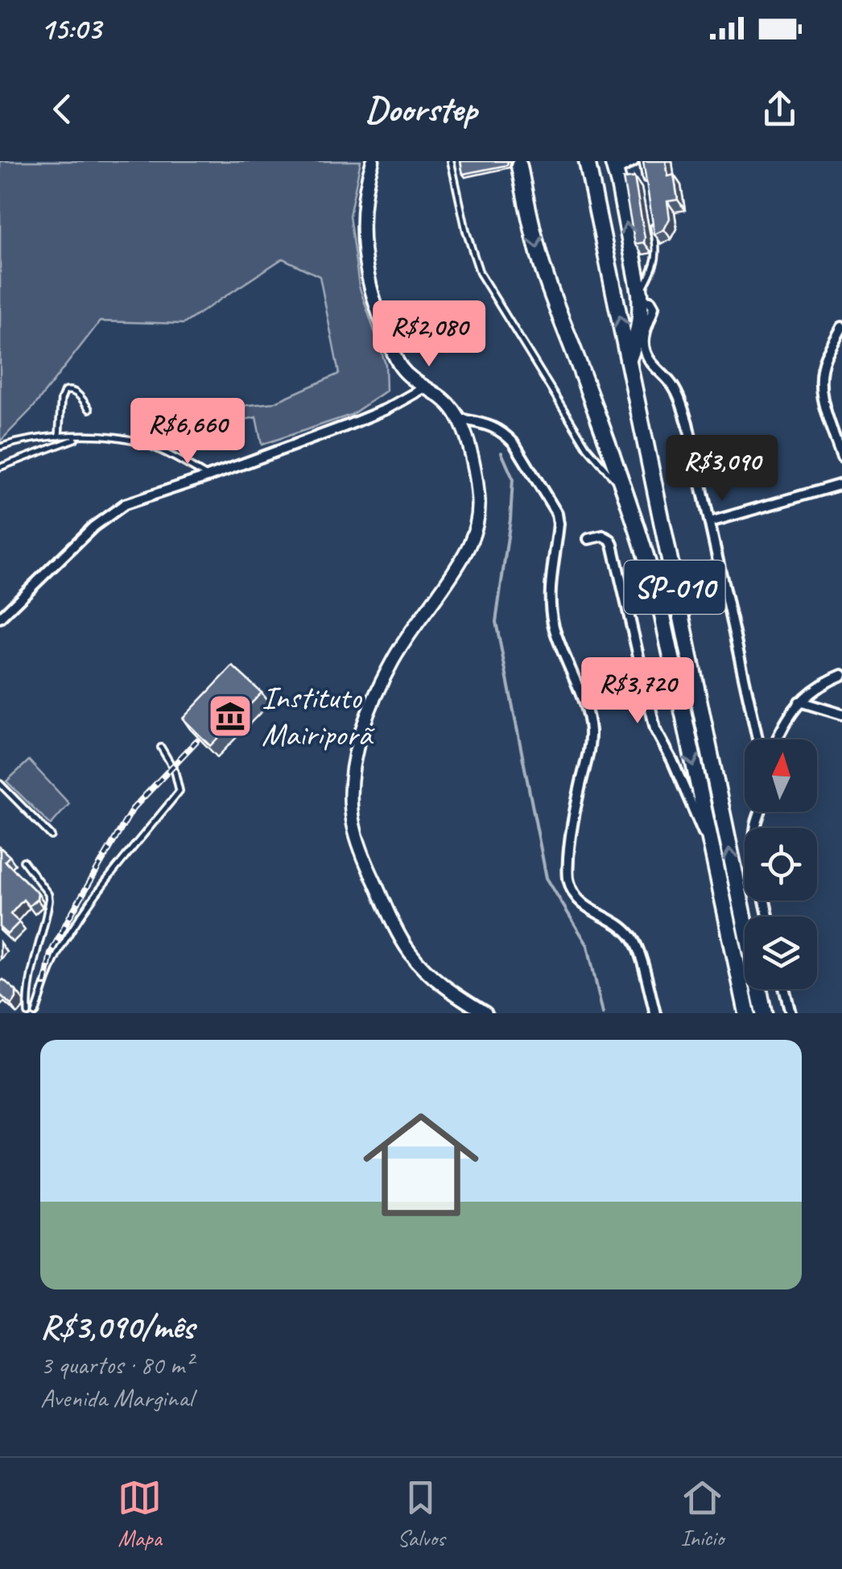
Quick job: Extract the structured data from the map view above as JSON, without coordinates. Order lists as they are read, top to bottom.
{
  "streets": {
    "highway": ["SP-010"]
  },
  "places": {
    "museum": ["Instituto Mairiporã"]
  },
  "north": "top",
  "page": {
    "status": "15:03",
    "header": "Doorstep",
    "price": [
      "R$2,080",
      "R$6,660",
      "R$3,090",
      "R$3,720"
    ],
    "list": [
      {
        "name": "R$3,090/mês",
        "note": "3 quartos · 80 m² · Avenida Marginal"
      }
    ],
    "tabs": ["Mapa", "Salvos", "Início"]
  }
}
